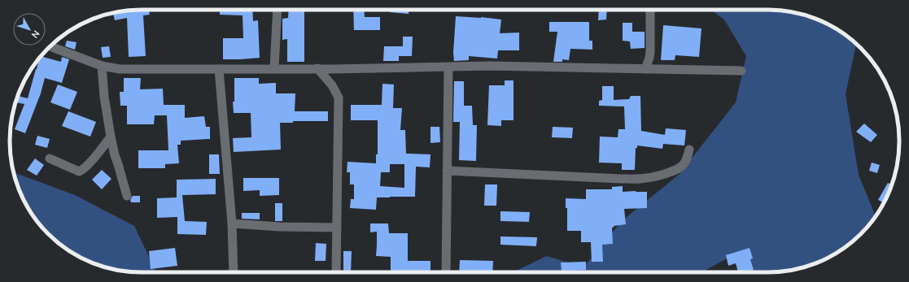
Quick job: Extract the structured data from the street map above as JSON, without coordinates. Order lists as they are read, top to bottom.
{
  "north": "bottom right"
}
